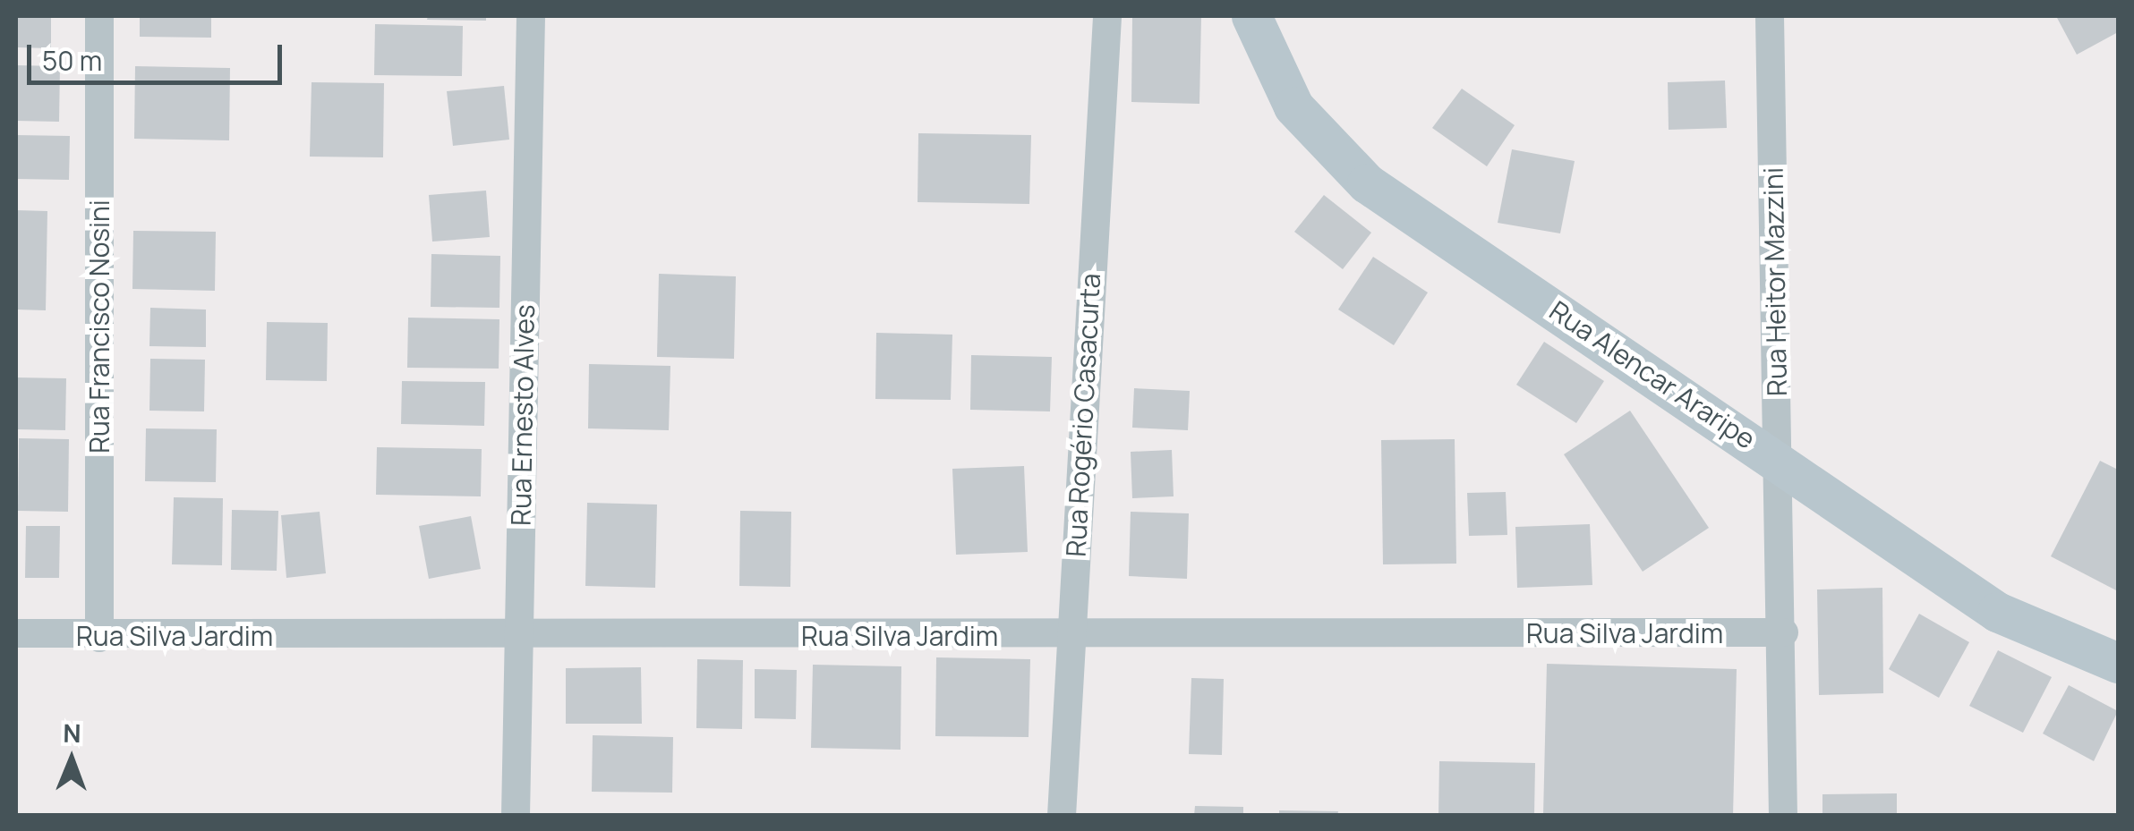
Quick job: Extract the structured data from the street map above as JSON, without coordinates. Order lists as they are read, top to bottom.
{
  "streets": {
    "main road": ["Rua Alencar Araripe"],
    "street": [
      "Rua Heitor Mazzini",
      "Rua Francisco Nosini",
      "Rua Ernesto Alves",
      "Rua Rogério Casacurta",
      "Rua Silva Jardim"
    ]
  },
  "crossings": [
    ["Rua Heitor Mazzini", "Rua Alencar Araripe"],
    ["Rua Heitor Mazzini", "Rua Silva Jardim"],
    ["Rua Francisco Nosini", "Rua Silva Jardim"],
    ["Rua Ernesto Alves", "Rua Silva Jardim"],
    ["Rua Rogério Casacurta", "Rua Silva Jardim"]
  ],
  "scale_bar": "50 m",
  "north": "top"
}
